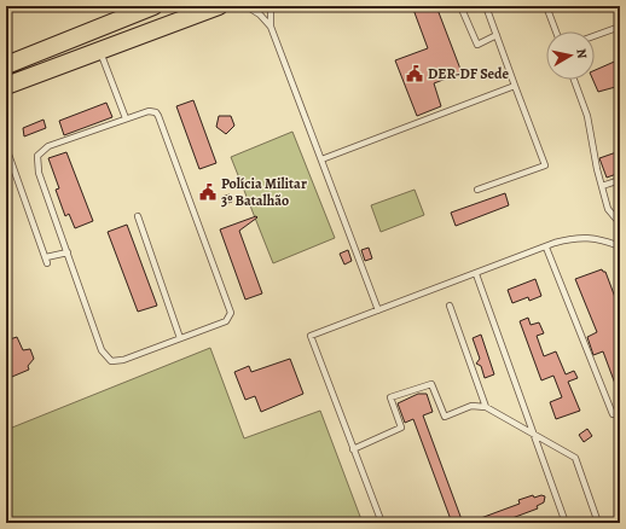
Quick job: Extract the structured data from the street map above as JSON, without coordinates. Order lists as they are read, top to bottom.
{
  "places": {
    "public building": ["DER-DF Sede", "Polícia Militar 3º Batalhão"]
  },
  "north": "right"
}
